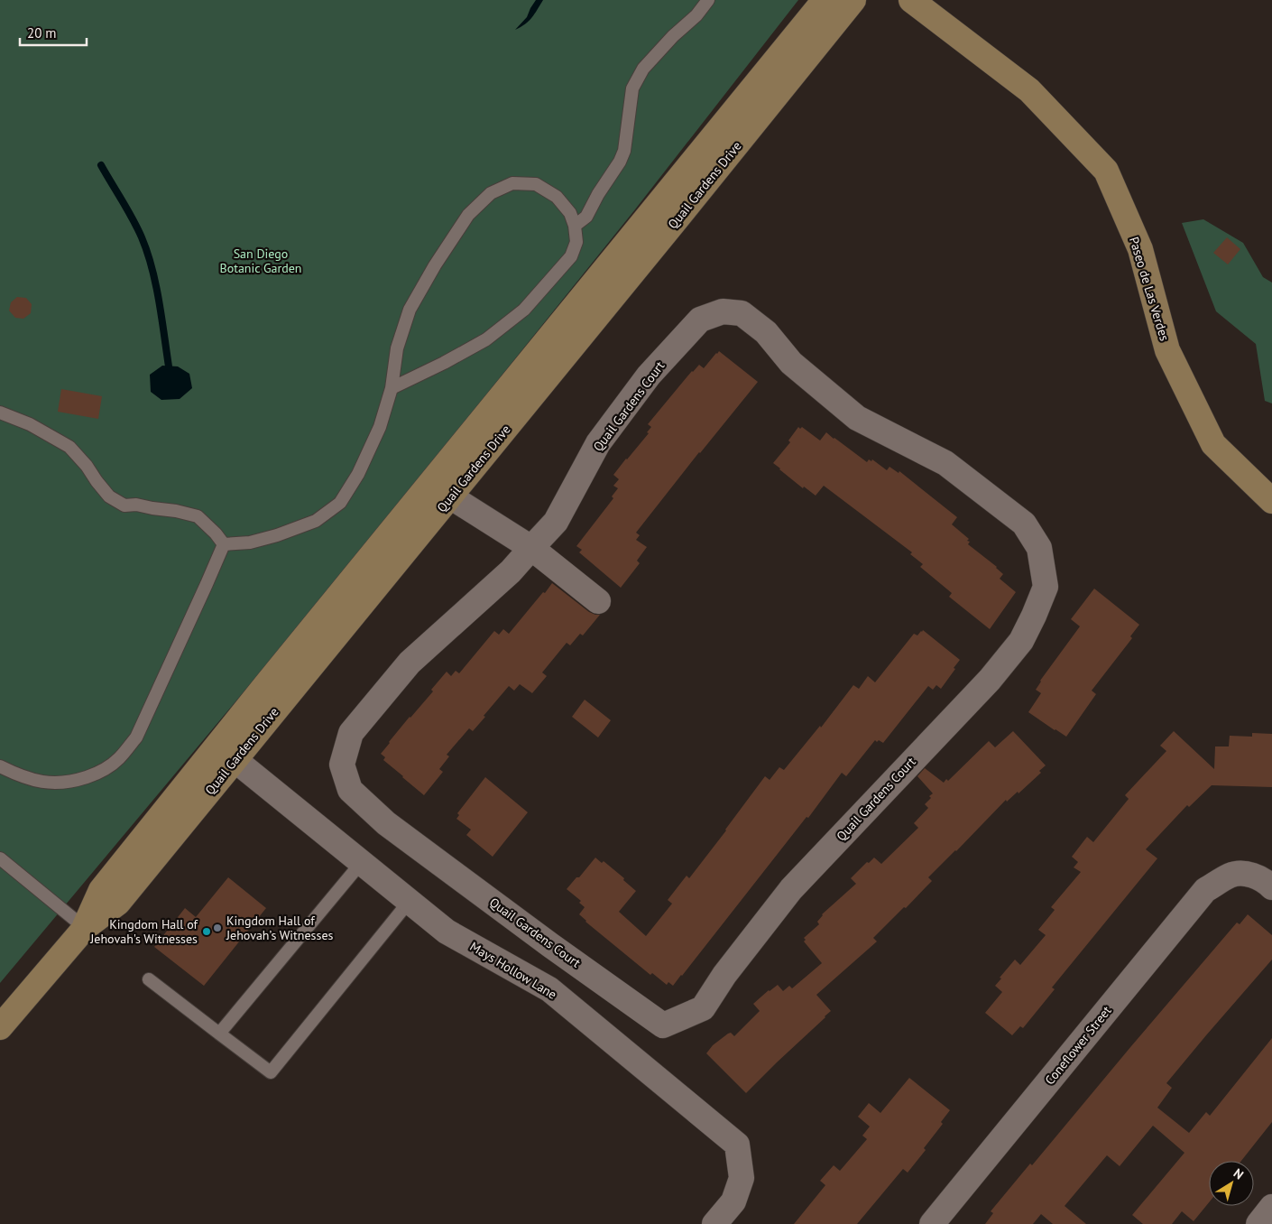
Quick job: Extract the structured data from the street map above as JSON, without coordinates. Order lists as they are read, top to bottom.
{
  "streets": {
    "main road": ["Quail Gardens Drive", "Paseo de Las Verdes"],
    "street": ["Quail Gardens Court", "Mays Hollow Lane", "Coneflower Street"]
  },
  "crossings": [
    ["Quail Gardens Drive", "Mays Hollow Lane"]
  ],
  "parks": ["San Diego Botanic Garden"],
  "places": ["Kingdom Hall of Jehovah’s Witnesses", "Kingdom Hall of Jehovah's Witnesses"],
  "scale_bar": "20 m",
  "north": "top right"
}
